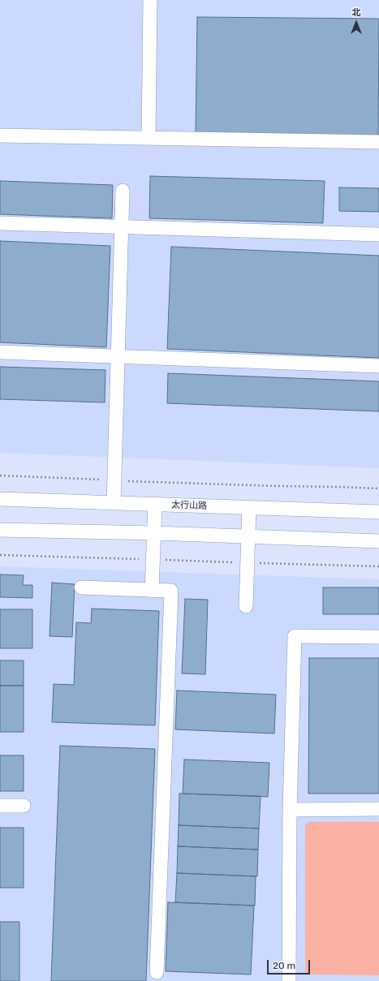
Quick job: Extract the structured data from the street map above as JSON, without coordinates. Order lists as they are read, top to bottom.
{
  "streets": {
    "street": ["太行山路"]
  },
  "scale_bar": "20 m",
  "north": "top"
}
